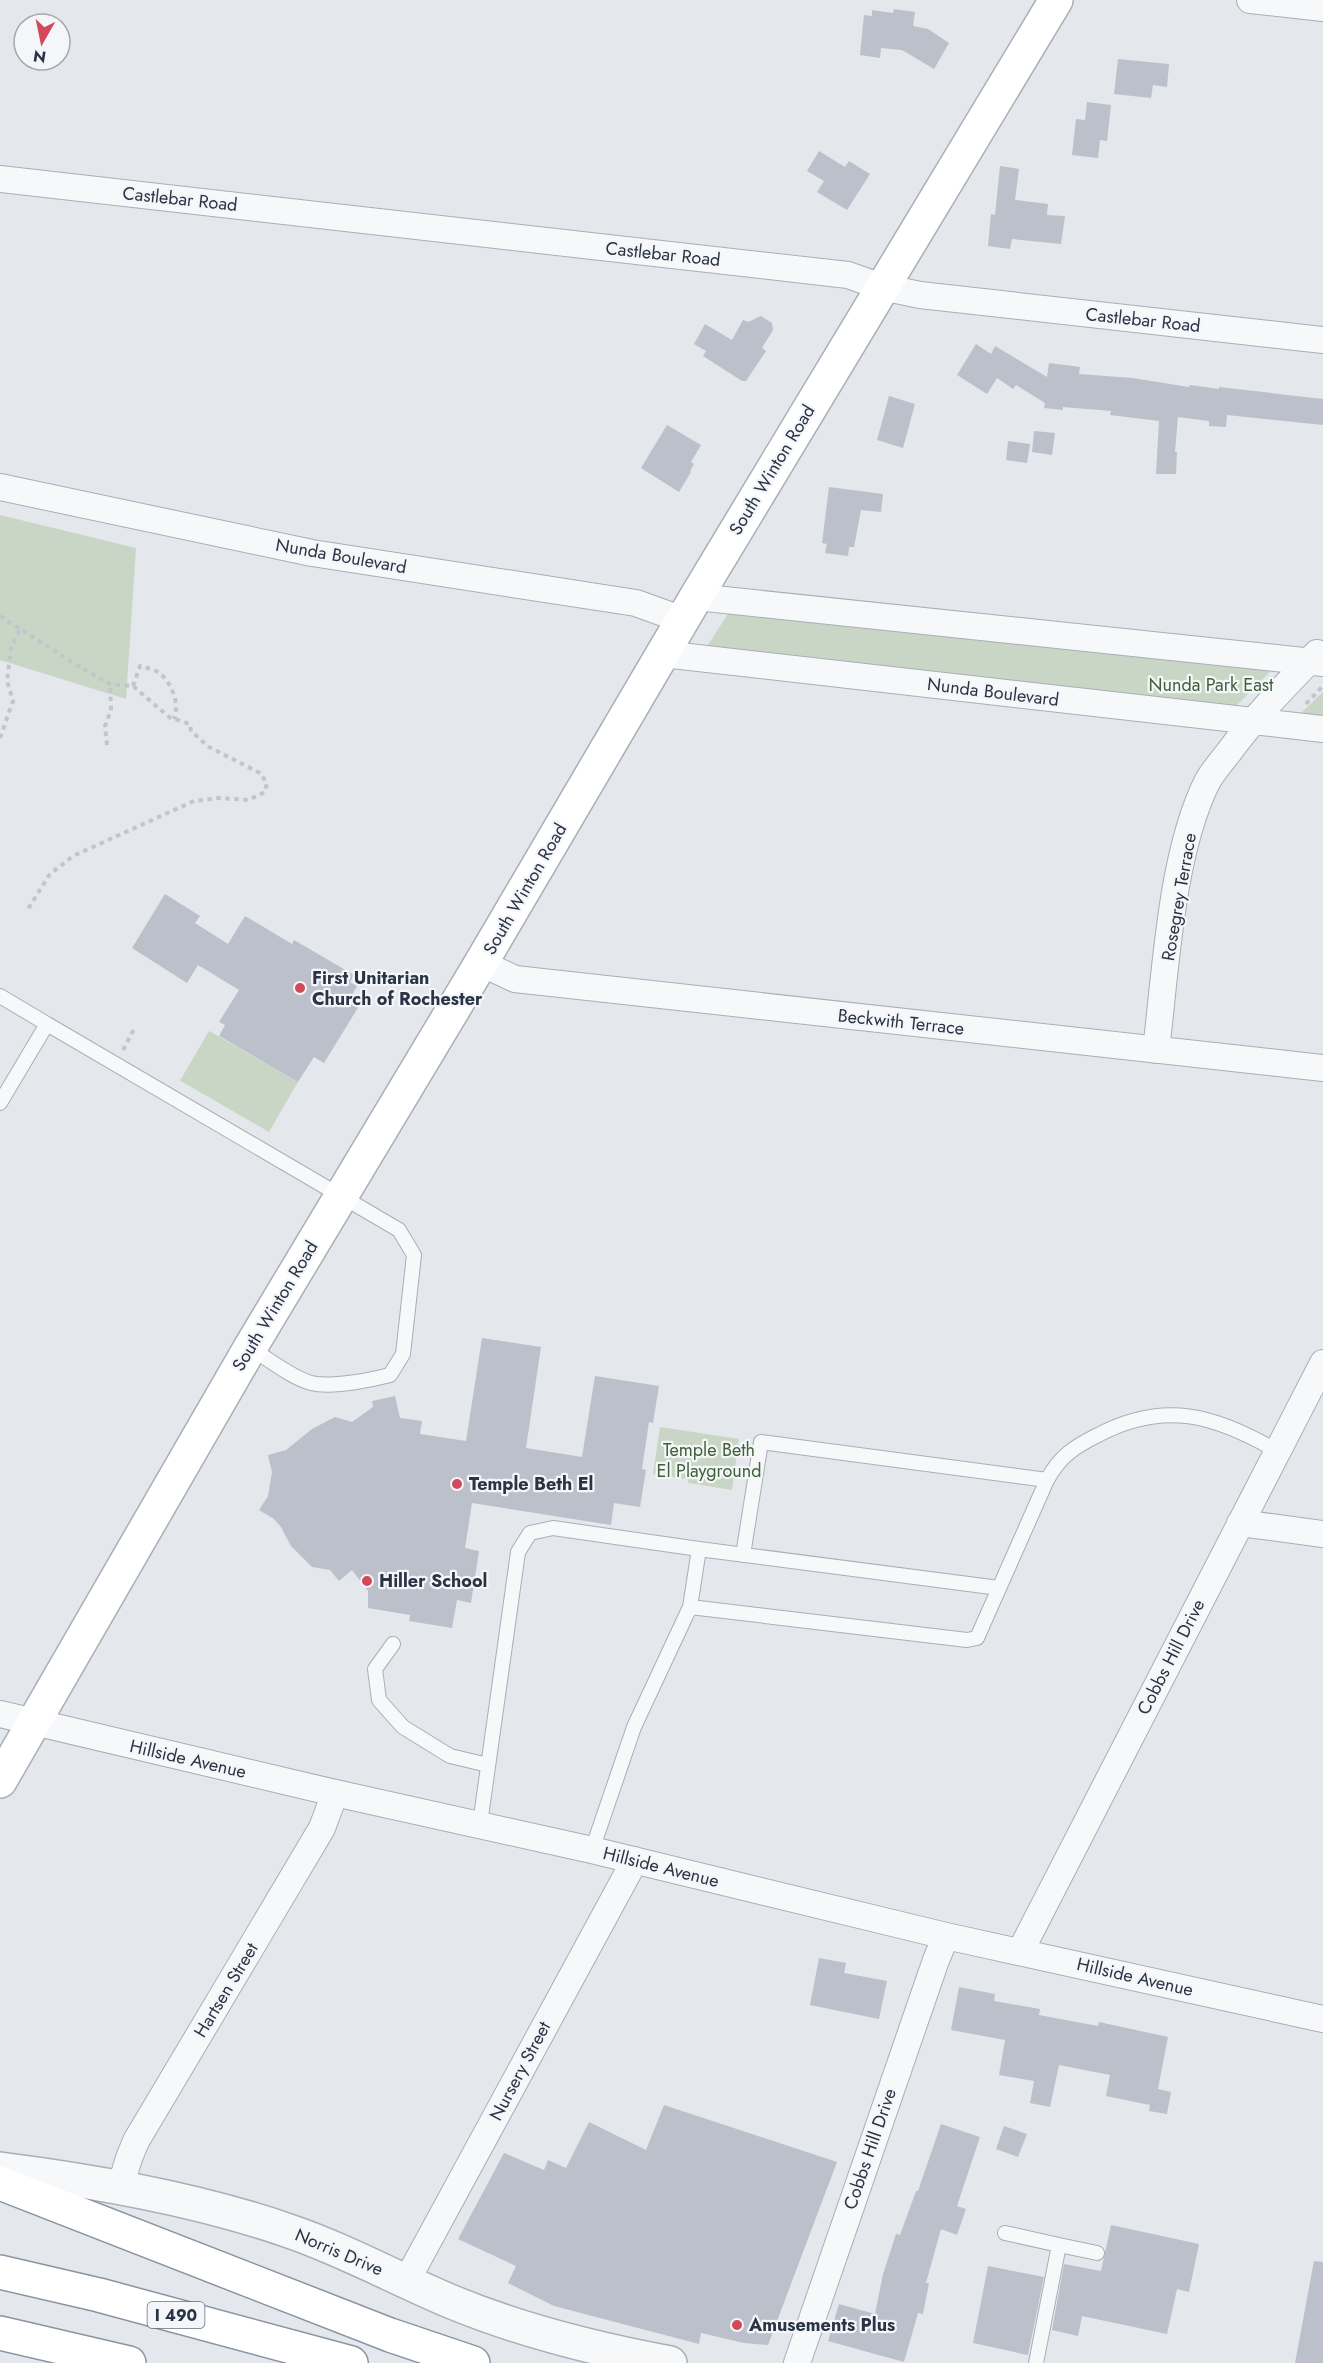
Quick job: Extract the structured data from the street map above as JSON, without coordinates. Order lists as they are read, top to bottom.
{
  "streets": {
    "main road": ["South Winton Road", "I 490"],
    "street": [
      "Castlebar Road",
      "Nunda Boulevard",
      "Rosegrey Terrace",
      "Beckwith Terrace",
      "Cobbs Hill Drive",
      "Hillside Avenue",
      "Hartsen Street",
      "Nursery Street",
      "Norris Drive"
    ]
  },
  "crossings": [
    ["Castlebar Road", "South Winton Road"],
    ["South Winton Road", "Nunda Boulevard"],
    ["South Winton Road", "Beckwith Terrace"],
    ["South Winton Road", "Hillside Avenue"],
    ["Nunda Boulevard", "Rosegrey Terrace"],
    ["Rosegrey Terrace", "Beckwith Terrace"],
    ["Cobbs Hill Drive", "Hillside Avenue"],
    ["Hillside Avenue", "Hartsen Street"],
    ["Hillside Avenue", "Nursery Street"],
    ["Hartsen Street", "Norris Drive"],
    ["Nursery Street", "Norris Drive"]
  ],
  "parks": ["Nunda Park East", "Temple Beth El Playground"],
  "places": [
    "First Unitarian Church of Rochester",
    "Temple Beth El",
    "Hiller School",
    "Amusements Plus"
  ],
  "north": "bottom"
}
